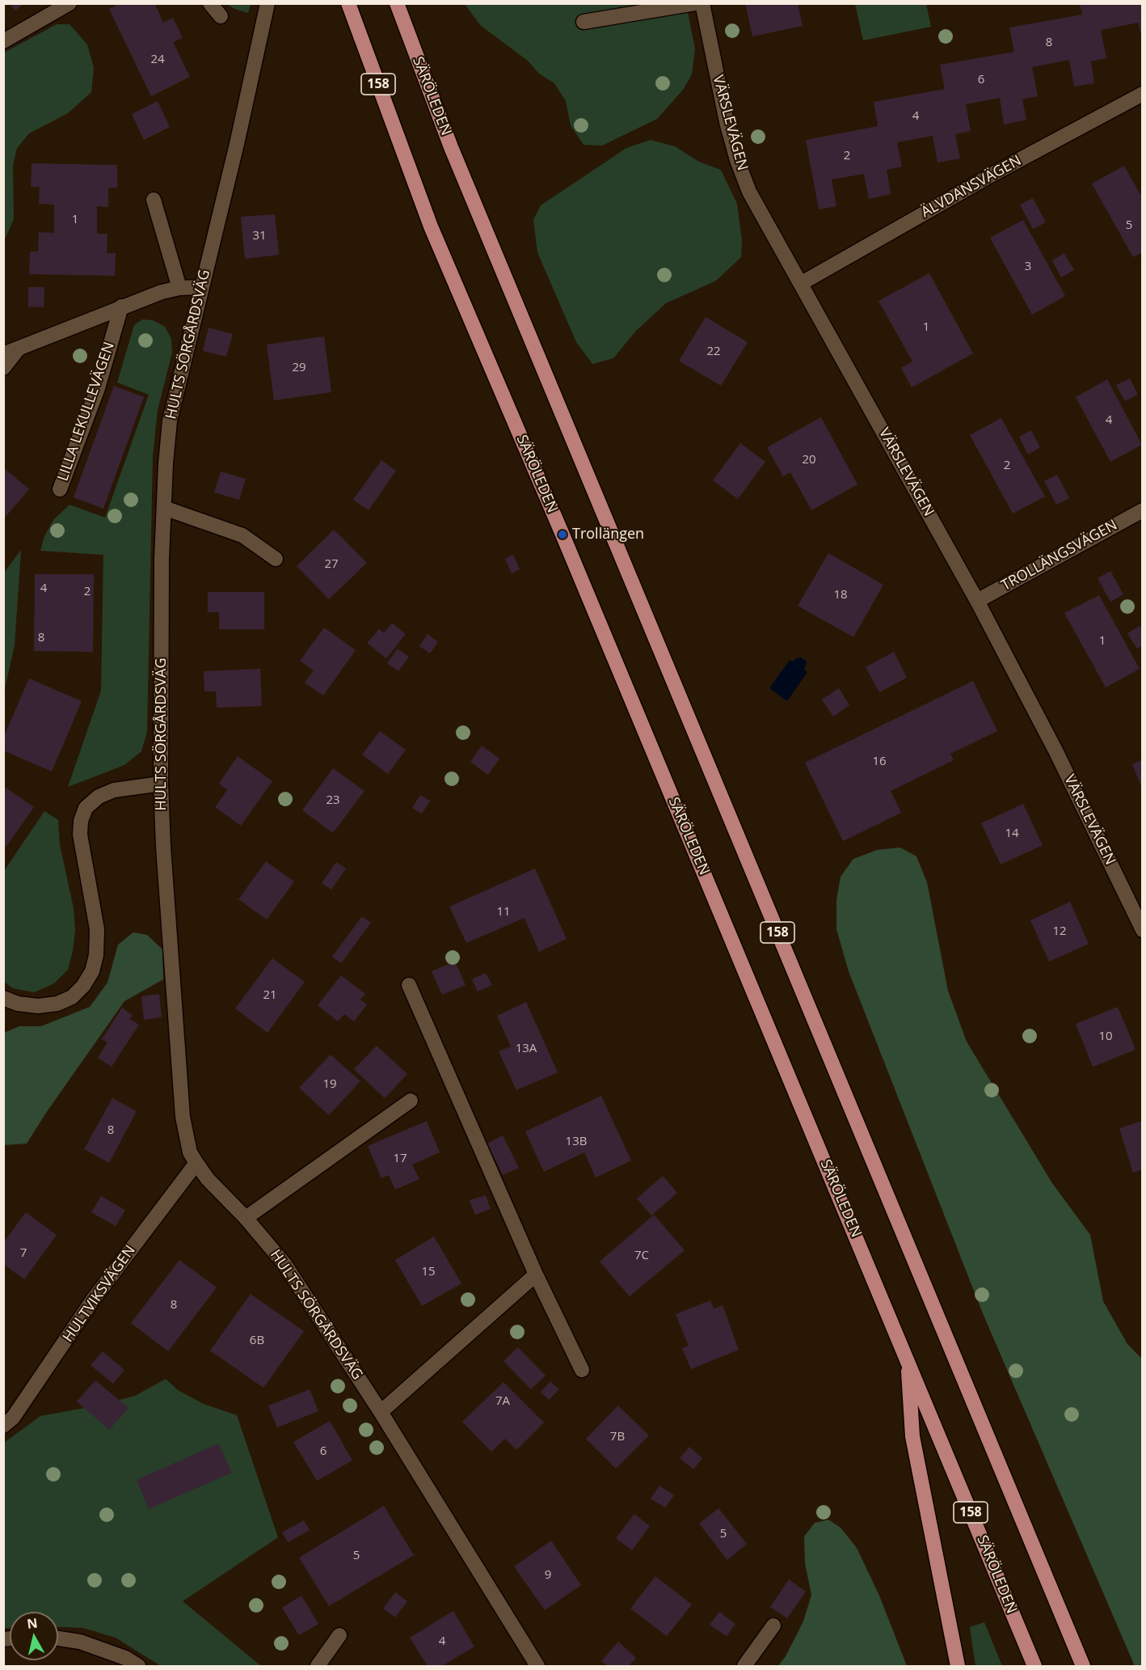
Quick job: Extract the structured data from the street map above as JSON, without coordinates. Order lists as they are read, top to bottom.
{
  "streets": {
    "main road": ["158", "SÄRÖLEDEN"],
    "street": [
      "VÄRSLEVÄGEN",
      "ÄLVDANSVÄGEN",
      "HULTS SÖRGÅRDSVÄG",
      "LILLA LEKULLEVÄGEN",
      "TROLLÄNGSVÄGEN",
      "HULTVIKSVÄGEN"
    ]
  },
  "crossings": [
    ["158", "SÄRÖLEDEN"],
    ["VÄRSLEVÄGEN", "ÄLVDANSVÄGEN"],
    ["VÄRSLEVÄGEN", "TROLLÄNGSVÄGEN"],
    ["HULTS SÖRGÅRDSVÄG", "HULTVIKSVÄGEN"]
  ],
  "places": ["Trollängen"],
  "house_numbers": [
    "8",
    "24",
    "6",
    "4",
    "2",
    "1",
    "5",
    "31",
    "3",
    "1",
    "22",
    "29",
    "4",
    "20",
    "2",
    "27",
    "4",
    "2",
    "18",
    "8",
    "1",
    "16",
    "23",
    "14",
    "11",
    "12",
    "21",
    "10",
    "13A",
    "19",
    "8",
    "13B",
    "17",
    "7",
    "7C",
    "15",
    "8",
    "6B",
    "7A",
    "7B",
    "6",
    "5",
    "5",
    "9",
    "4"
  ],
  "north": "top"
}
